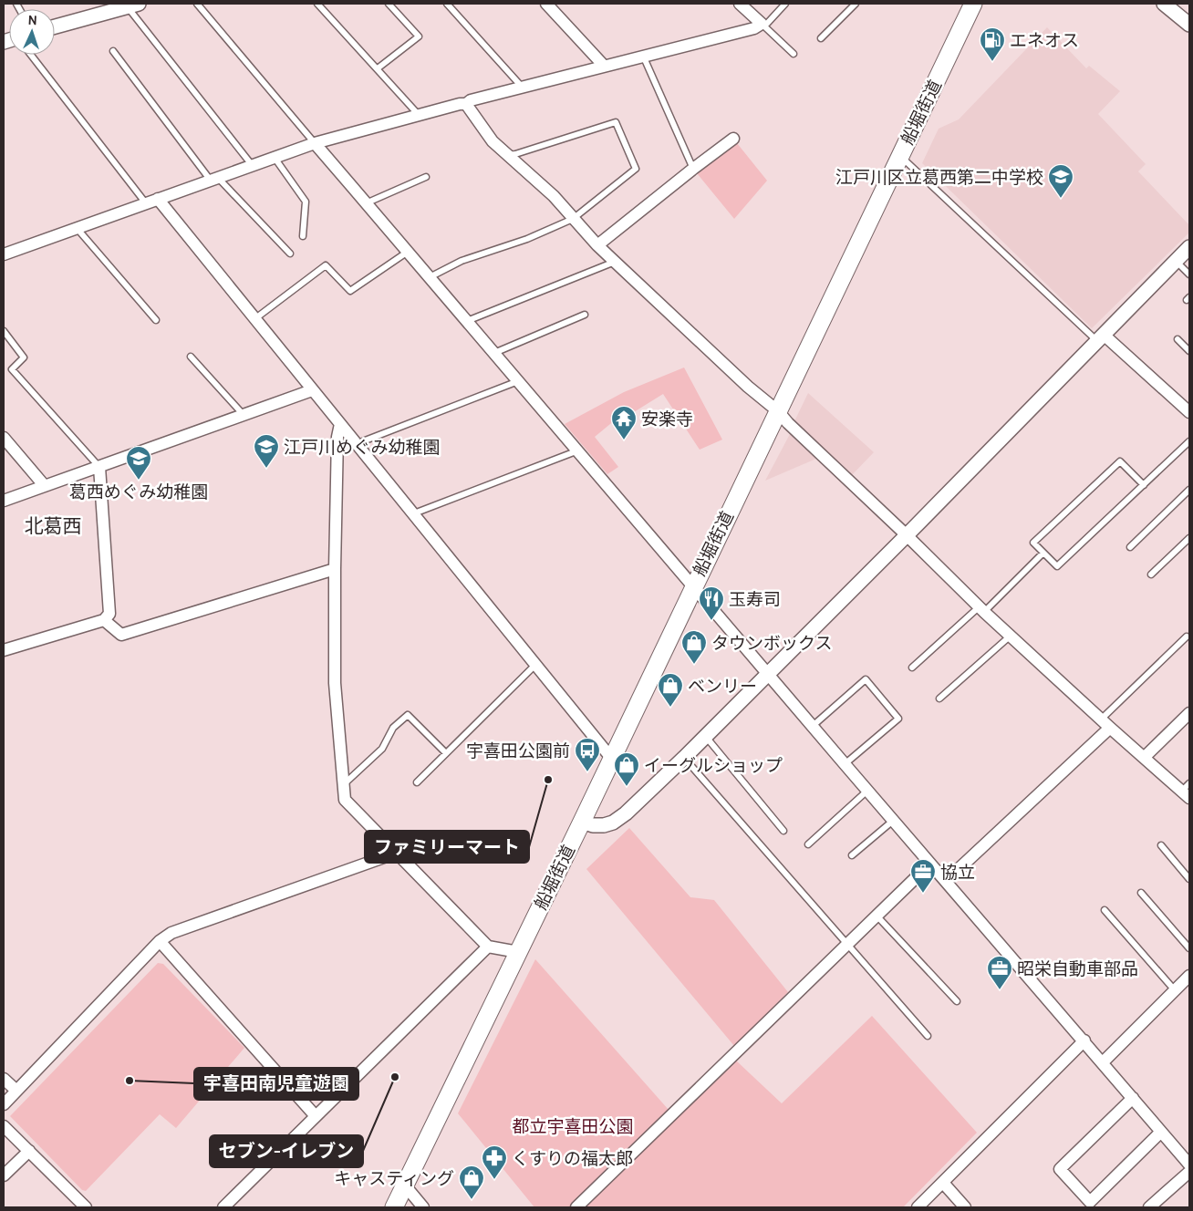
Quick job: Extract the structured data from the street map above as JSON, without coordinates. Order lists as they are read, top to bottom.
{
  "streets": {
    "main road": ["船堀街道"]
  },
  "districts": ["北葛西"],
  "parks": ["都立宇喜田公園"],
  "places": {
    "fuel station": ["エネオス"],
    "school or university": ["江戸川区立葛西第二中学校", "江戸川めぐみ幼稚園", "葛西めぐみ幼稚園"],
    "temple": ["安楽寺"],
    "restaurant": ["玉寿司"],
    "shop": [
      "タウンボックス",
      "ベンリー",
      "イーグルショップ",
      "キャスティング"
    ],
    "bus stop": ["宇喜田公園前"],
    "other": ["ファミリーマート", "セブン-イレブン", "宇喜田南児童遊園"],
    "office": ["協立", "昭栄自動車部品"],
    "pharmacy": ["くすりの福太郎"]
  },
  "north": "top"
}
